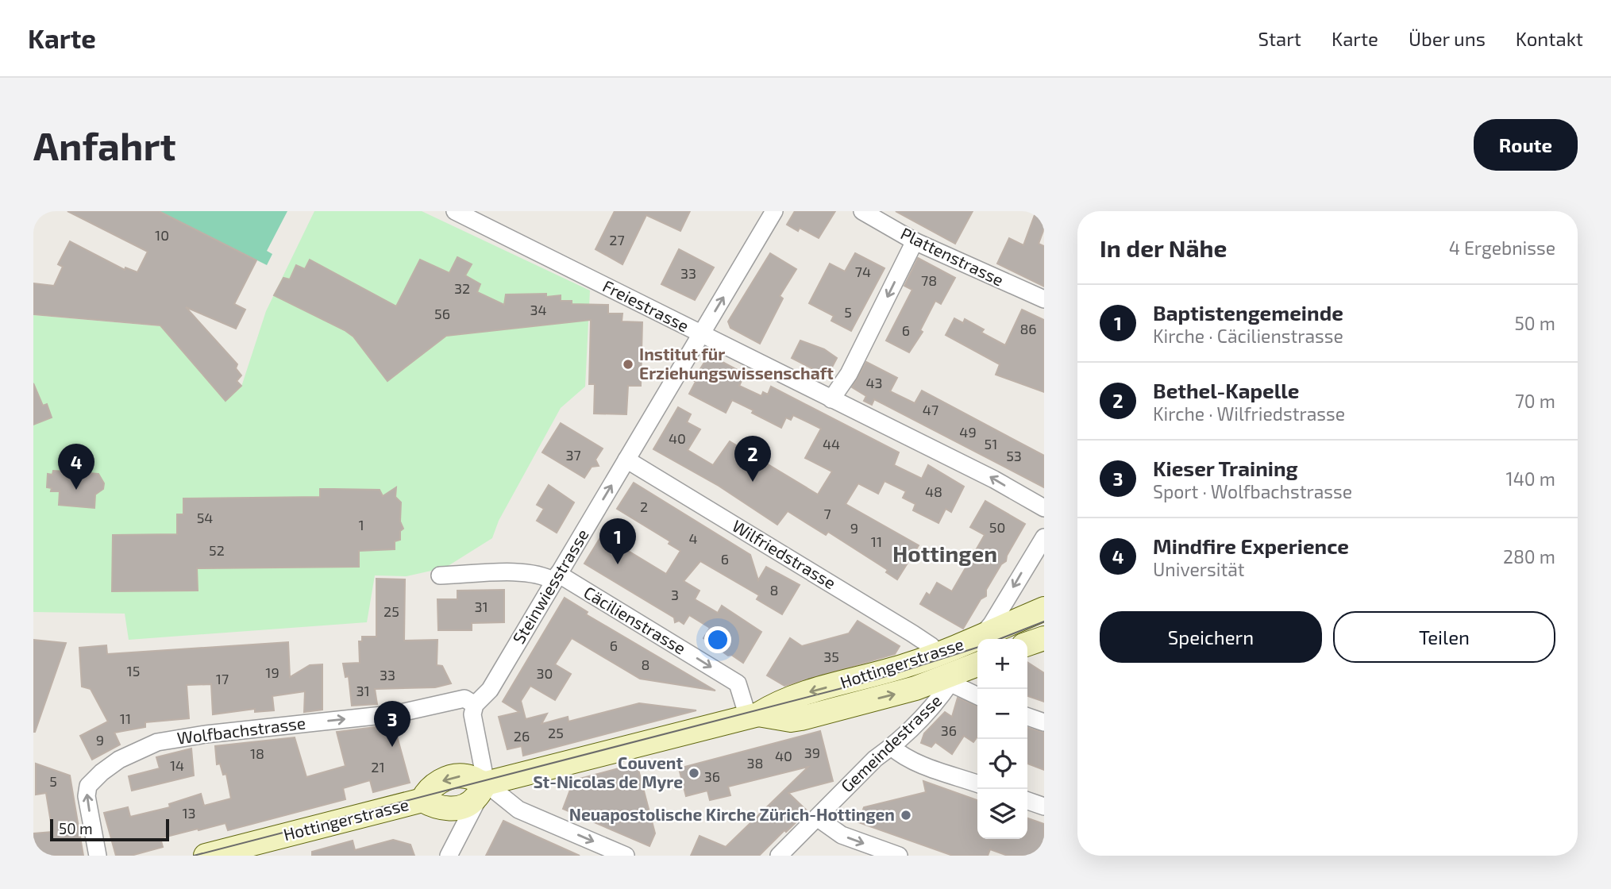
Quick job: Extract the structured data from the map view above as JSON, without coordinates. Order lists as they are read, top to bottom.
{
  "streets": {
    "main road": ["Hottingerstrasse"],
    "street": [
      "Plattenstrasse",
      "Freiestrasse",
      "Wilfriedstrasse",
      "Steinwiesstrasse",
      "Cäcilienstrasse",
      "Wolfbachstrasse",
      "Gemeindestrasse"
    ]
  },
  "crossings": [
    ["Freiestrasse", "Steinwiesstrasse"],
    ["Wilfriedstrasse", "Steinwiesstrasse"],
    ["Wilfriedstrasse", "Hottingerstrasse"],
    ["Steinwiesstrasse", "Cäcilienstrasse"],
    ["Steinwiesstrasse", "Wolfbachstrasse"],
    ["Cäcilienstrasse", "Hottingerstrasse"],
    ["Hottingerstrasse", "Gemeindestrasse"]
  ],
  "one_way": ["Freiestrasse", "Cäcilienstrasse", "Wolfbachstrasse"],
  "districts": ["Hottingen"],
  "places": ["Institut für Erziehungswissenschaft", "Couvent St-Nicolas de Myre", "Neuapostolische Kirche Zürich-Hottingen"],
  "house_numbers": [
    "10",
    "27",
    "74",
    "33",
    "78",
    "32",
    "34",
    "5",
    "56",
    "86",
    "6",
    "43",
    "47",
    "49",
    "40",
    "44",
    "51",
    "37",
    "53",
    "48",
    "2",
    "7",
    "54",
    "1",
    "50",
    "9",
    "4",
    "11",
    "52",
    "6",
    "8",
    "3",
    "31",
    "25",
    "6",
    "35",
    "8",
    "15",
    "19",
    "30",
    "33",
    "17",
    "31",
    "11",
    "36",
    "25",
    "26",
    "9",
    "39",
    "18",
    "40",
    "38",
    "14",
    "21",
    "36",
    "5",
    "13"
  ],
  "scale_bar": "50 m",
  "page": {
    "header": "Karte",
    "nav": [
      "Start",
      "Karte",
      "Über uns",
      "Kontakt"
    ],
    "buttons": [
      "Route",
      ["Speichern", "Teilen"]
    ],
    "title": "Anfahrt",
    "heading": ["In der Nähe", "4 Ergebnisse"],
    "list": [
      {
        "mark": "1",
        "name": "Baptistengemeinde",
        "note": "Kirche · Cäcilienstrasse",
        "value": "50 m"
      },
      {
        "mark": "2",
        "name": "Bethel-Kapelle",
        "note": "Kirche · Wilfriedstrasse",
        "value": "70 m"
      },
      {
        "mark": "3",
        "name": "Kieser Training",
        "note": "Sport · Wolfbachstrasse",
        "value": "140 m"
      },
      {
        "mark": "4",
        "name": "Mindfire Experience",
        "note": "Universität",
        "value": "280 m"
      }
    ],
    "pins": [
      "2",
      "4",
      "1",
      "3"
    ],
    "map_buttons": ["+", "−"],
    "scale": "50 m"
  }
}
